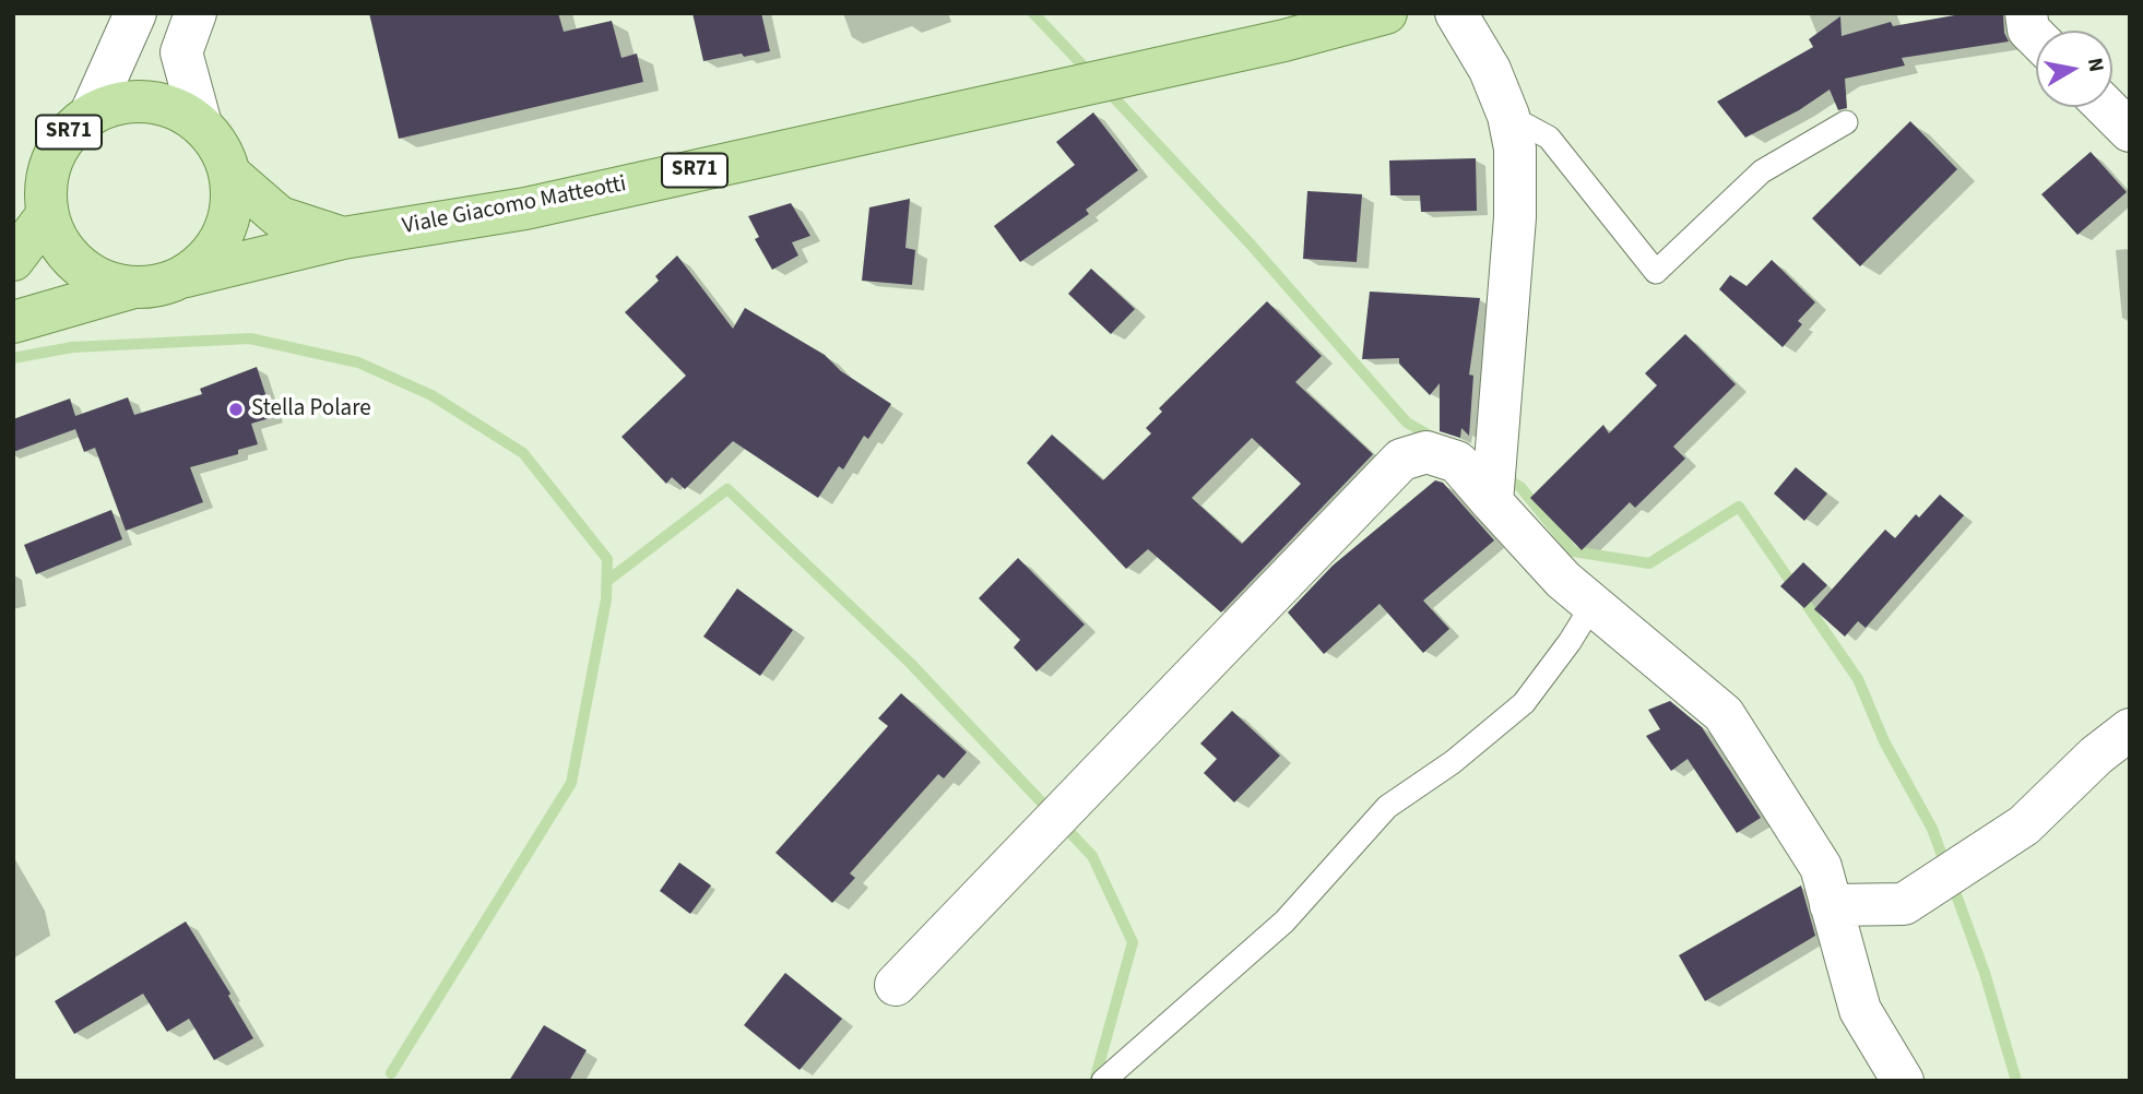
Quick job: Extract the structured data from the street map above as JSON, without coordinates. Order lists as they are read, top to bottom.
{
  "streets": {
    "main road": ["SR71", "Viale Giacomo Matteotti"]
  },
  "places": ["Stella Polare"],
  "north": "right"
}
